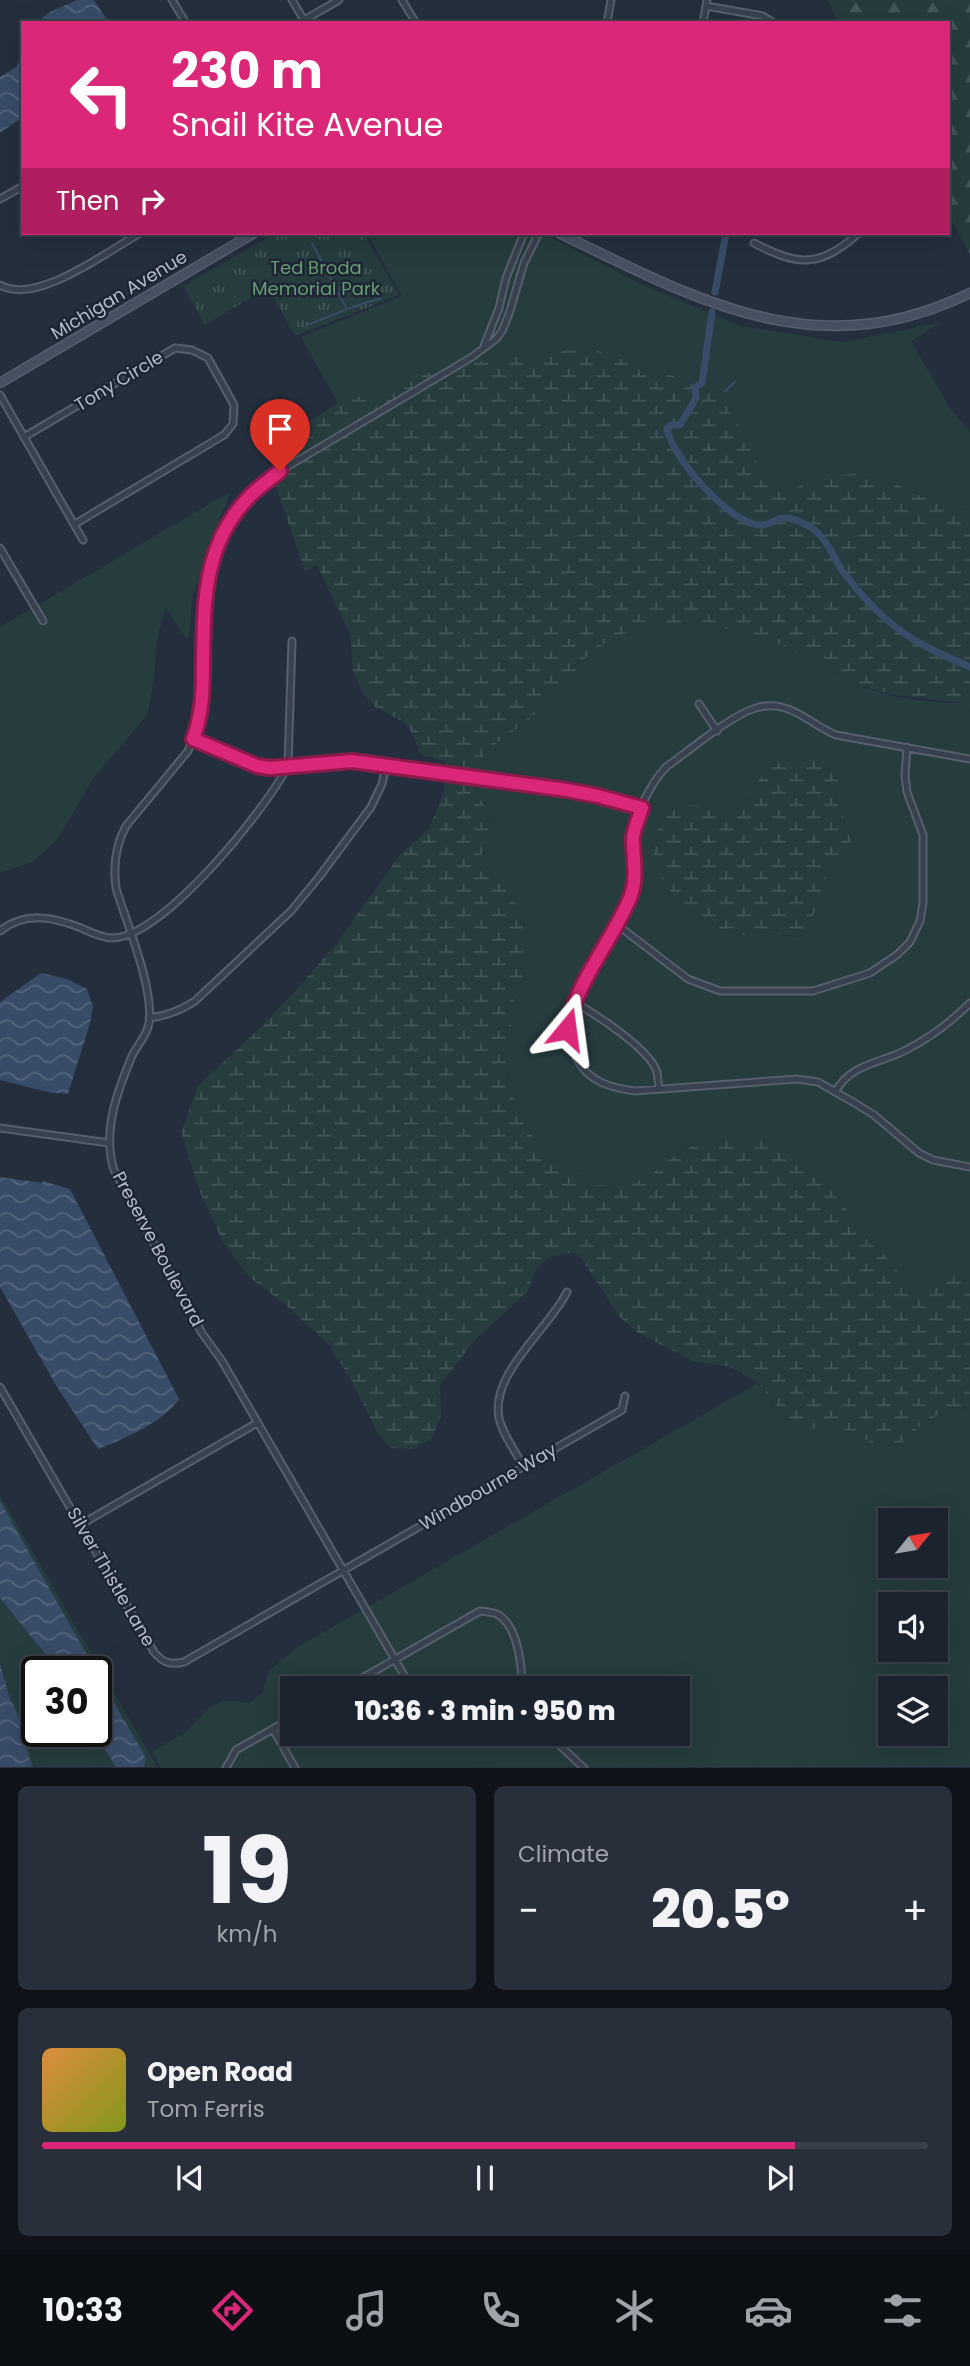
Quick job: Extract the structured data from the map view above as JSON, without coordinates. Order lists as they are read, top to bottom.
{
  "streets": {
    "street": [
      "Michigan Avenue",
      "Tony Circle",
      "Preserve Boulevard",
      "Windbourne Way",
      "Silver Thistle Lane"
    ]
  },
  "crossings": [
    ["Preserve Boulevard", "Windbourne Way"],
    ["Preserve Boulevard", "Silver Thistle Lane"],
    ["Windbourne Way", "Silver Thistle Lane"]
  ],
  "parks": ["Ted Broda Memorial Park"],
  "north": "top right",
  "page": {
    "turn": ["230 m", "Snail Kite Avenue"],
    "then": "Then",
    "limit": "30",
    "trip": "10:36 · 3 min · 950 m",
    "tile": [
      ["19", "km/h"],
      "Climate"
    ],
    "heat": ["−", "20.5°", "+"],
    "song": ["Open Road", "Tom Ferris"],
    "tabs": "10:33"
  }
}
